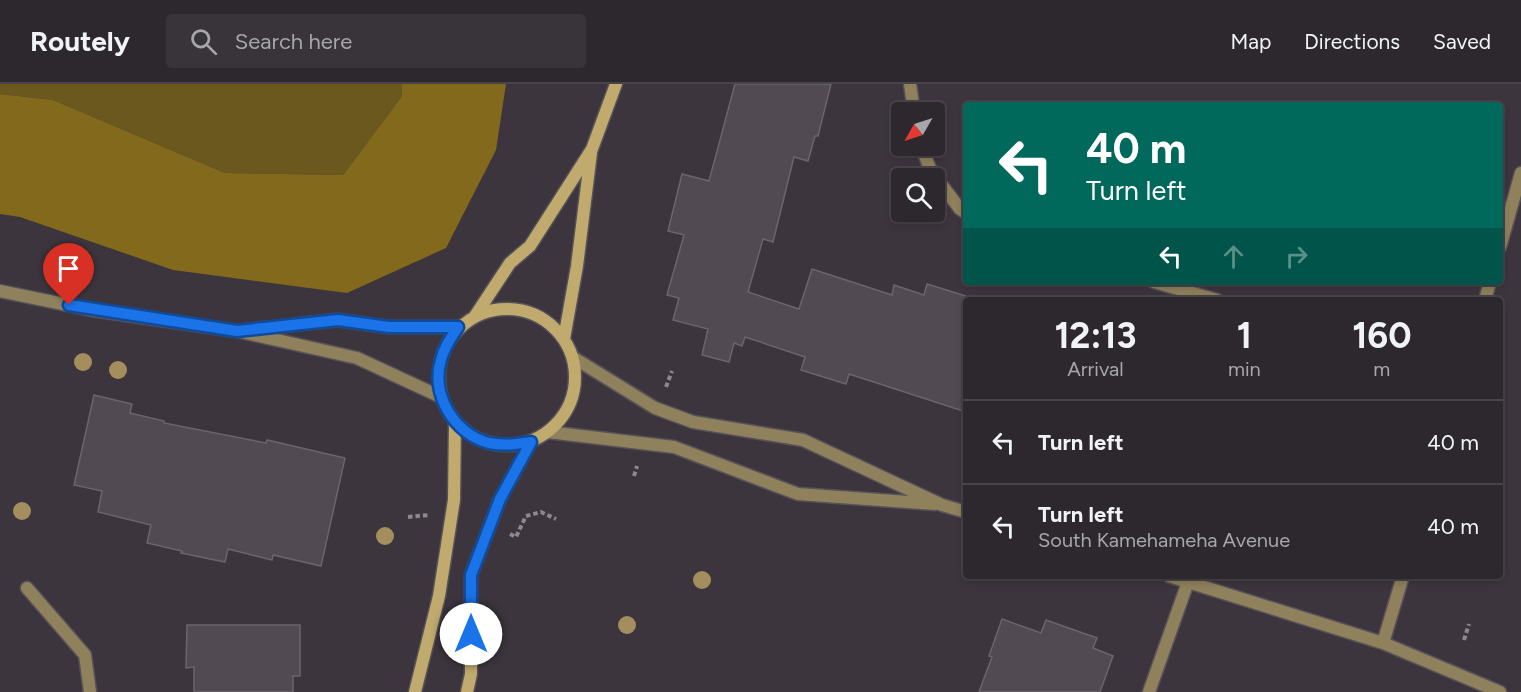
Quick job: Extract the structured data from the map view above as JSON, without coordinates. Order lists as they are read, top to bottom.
{
  "north": "bottom left",
  "page": {
    "header": "Routely",
    "search": "Search here",
    "nav": ["Map", "Directions", "Saved"],
    "turn": ["40 m", "Turn left"],
    "eta": [
      "12:13",
      "Arrival",
      "1",
      "min",
      "160",
      "m"
    ],
    "list": [
      {
        "name": "Turn left",
        "value": "40 m"
      },
      {
        "name": "Turn left",
        "note": "South Kamehameha Avenue",
        "value": "40 m"
      }
    ]
  }
}
